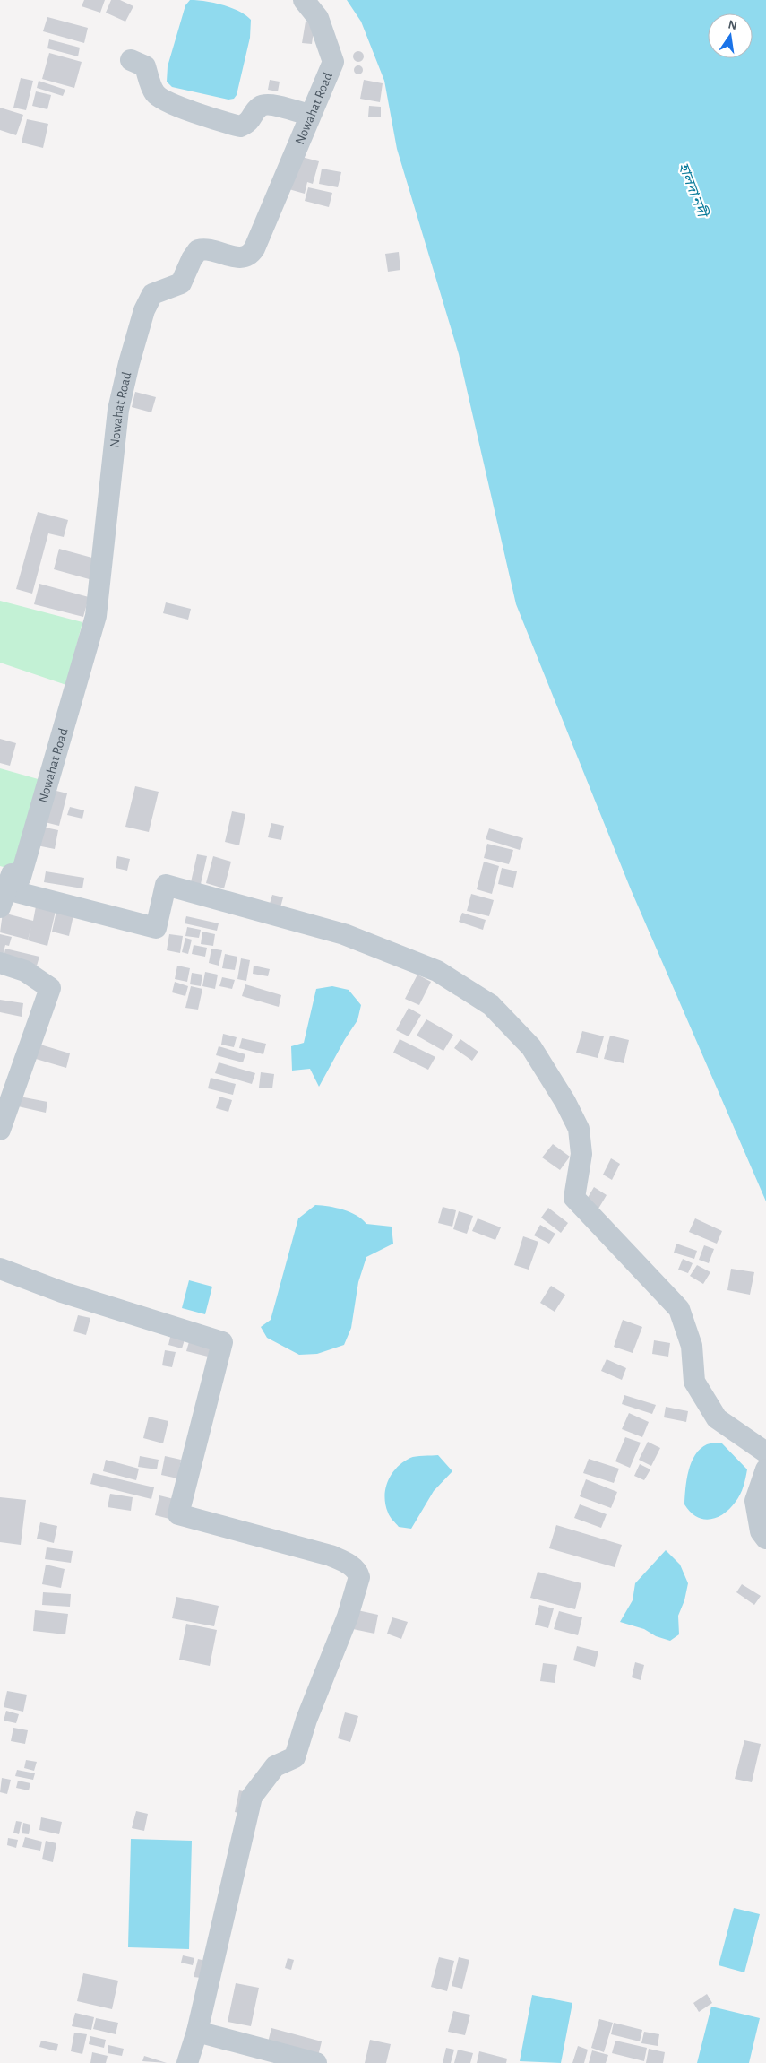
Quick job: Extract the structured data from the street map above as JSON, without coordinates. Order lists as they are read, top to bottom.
{
  "streets": {
    "street": ["Nowahat Road"]
  },
  "water": ["হালদা নদী"],
  "north": "top"
}
